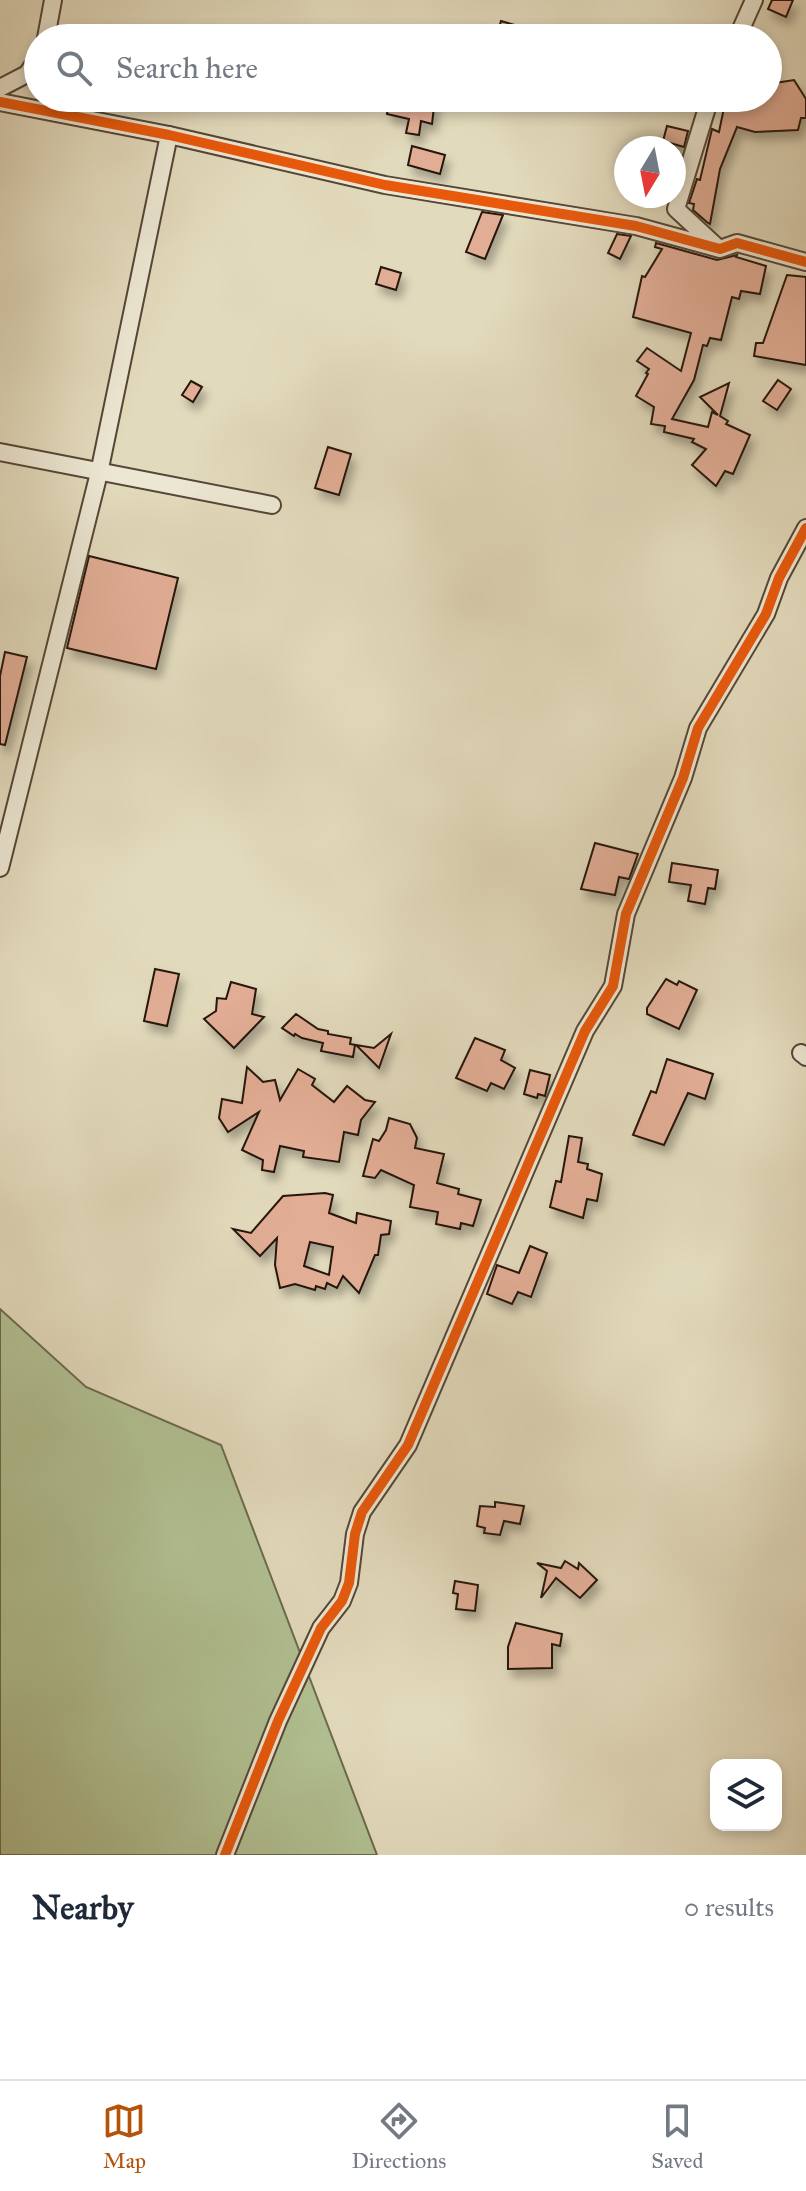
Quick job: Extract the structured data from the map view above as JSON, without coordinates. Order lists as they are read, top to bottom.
{
  "north": "bottom",
  "page": {
    "search": "Search here",
    "heading": ["Nearby", "0 results"],
    "nav": ["Map", "Directions", "Saved"]
  }
}
